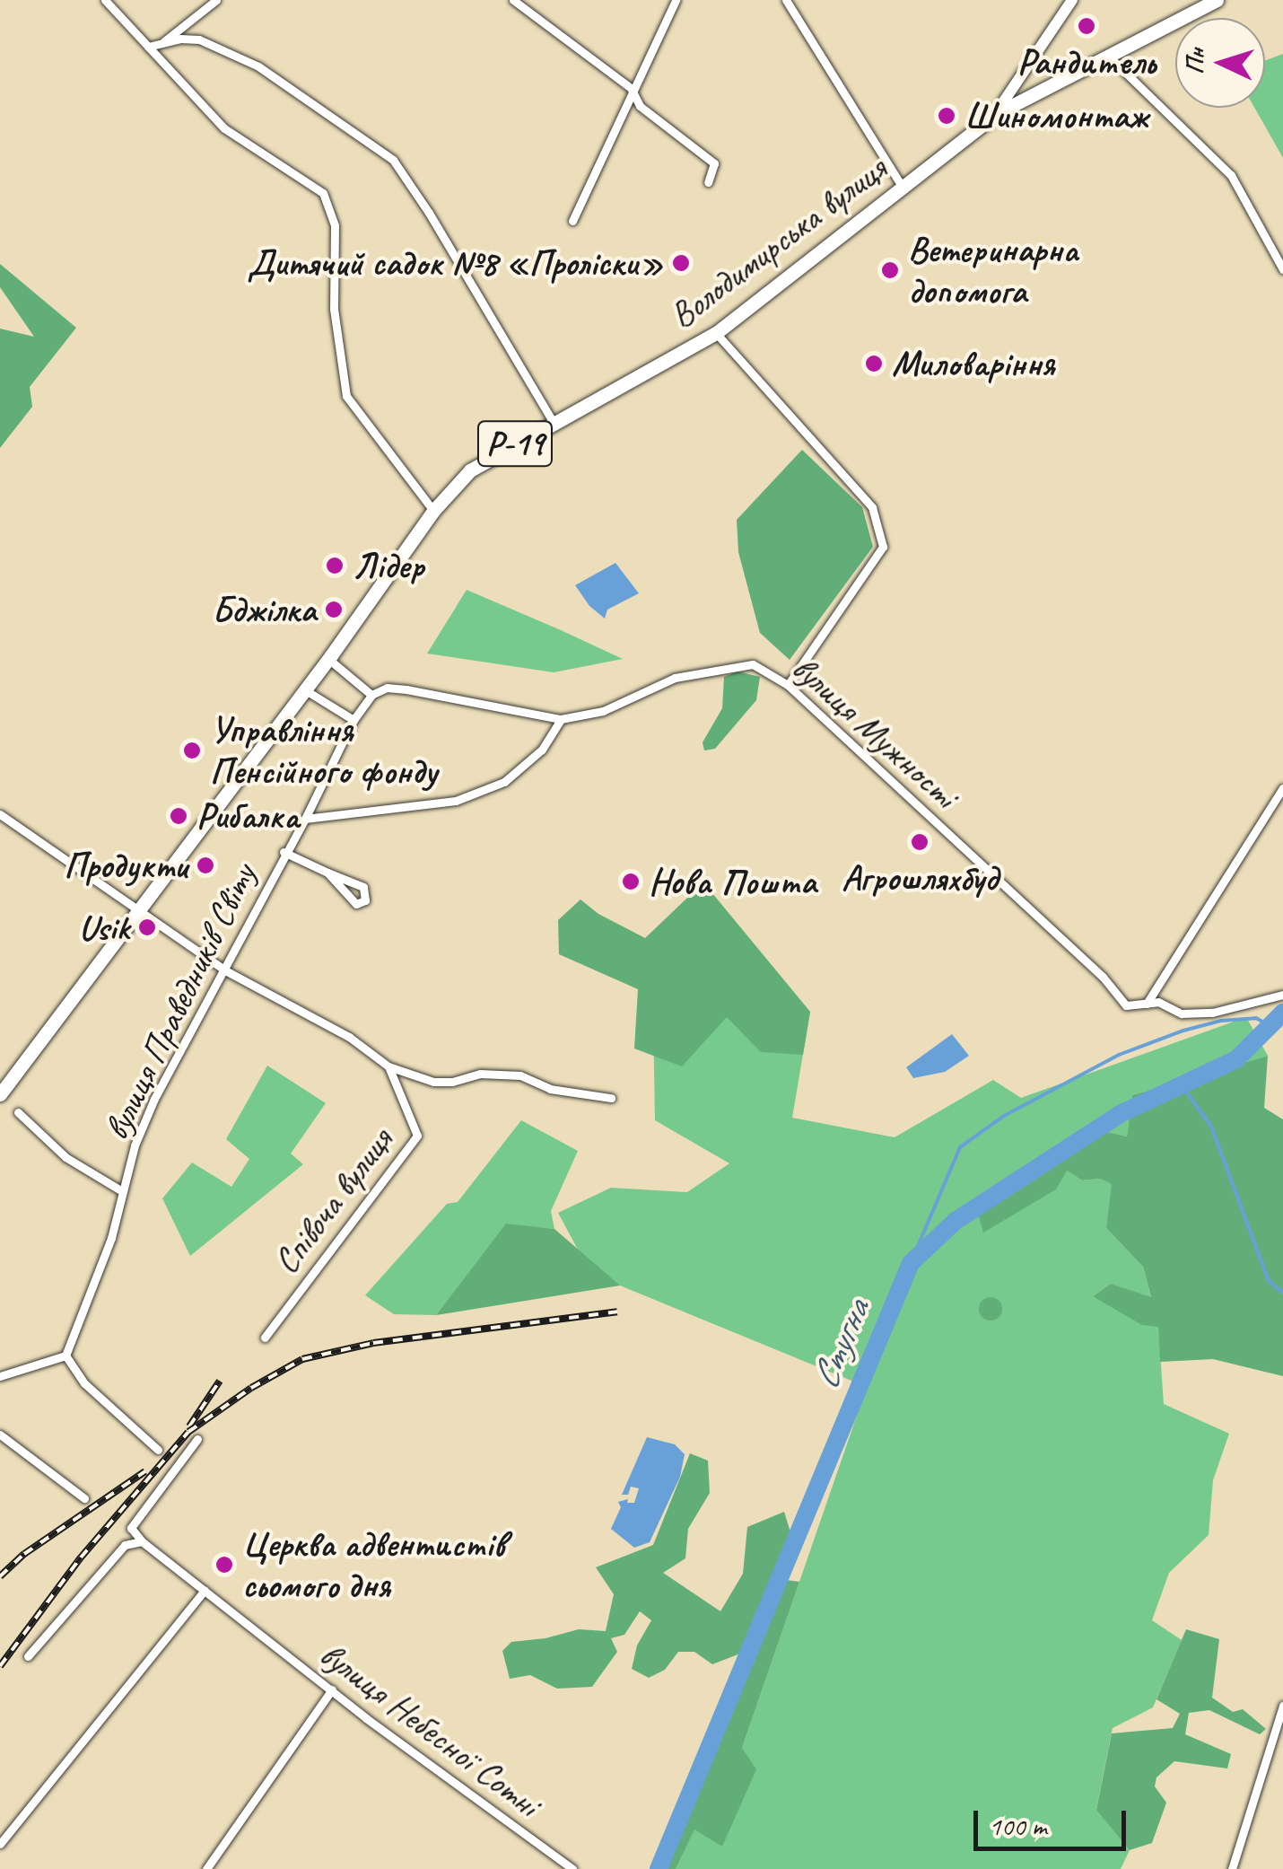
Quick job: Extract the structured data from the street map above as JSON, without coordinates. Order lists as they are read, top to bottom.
{
  "streets": {
    "main road": ["Володимирська вулиця", "Р-19"],
    "street": [
      "вулиця Мужності",
      "вулиця Праведників Світу",
      "Співоча вулиця",
      "вулиця Небесної Сотні"
    ]
  },
  "crossings": [
    ["Володимирська вулиця", "Співоча вулиця"],
    ["вулиця Мужності", "вулиця Праведників Світу"],
    ["вулиця Праведників Світу", "Співоча вулиця"]
  ],
  "water": ["Стугна"],
  "places": [
    "Рандитель",
    "Шиномонтаж",
    "Дитячий садок №8 «Проліски»",
    "Ветеринарна допомога",
    "Миловаріння",
    "Лідер",
    "Бджілка",
    "Управління Пенсійного фонду",
    "Рибалка",
    "Агрошляхбуд",
    "Продукти",
    "Нова Пошта",
    "Usik",
    "Церква адвентистів сьомого дня"
  ],
  "scale_bar": "100 m",
  "north": "left"
}
